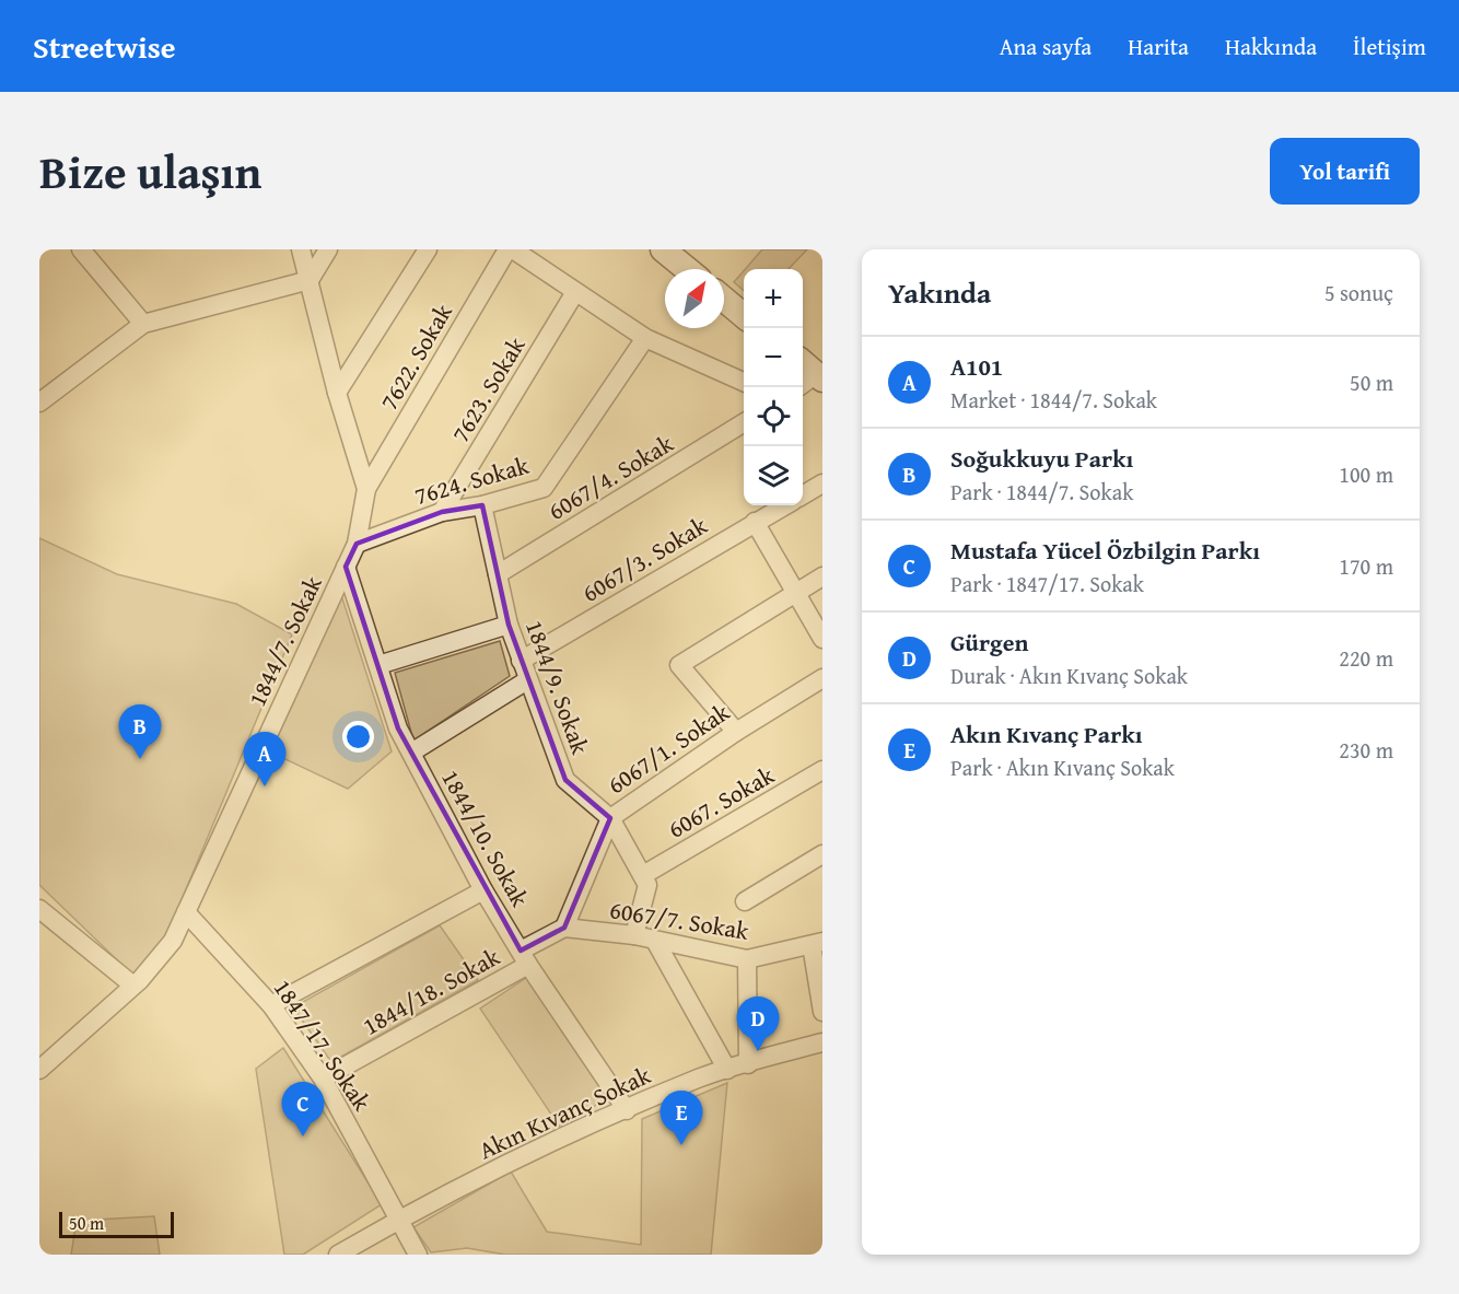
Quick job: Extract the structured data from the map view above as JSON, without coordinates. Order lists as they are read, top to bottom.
{
  "streets": {
    "street": [
      "7622. Sokak",
      "7623. Sokak",
      "6067/4. Sokak",
      "7624. Sokak",
      "6067/3. Sokak",
      "1844/7. Sokak",
      "1844/9. Sokak",
      "6067/1. Sokak",
      "6067. Sokak",
      "1844/10. Sokak",
      "6067/7. Sokak",
      "1844/18. Sokak",
      "1847/17. Sokak",
      "Akın Kıvanç Sokak"
    ]
  },
  "crossings": [
    ["7622. Sokak", "1844/7. Sokak"],
    ["7623. Sokak", "7624. Sokak"],
    ["6067/4. Sokak", "1844/9. Sokak"],
    ["7624. Sokak", "1844/7. Sokak"],
    ["7624. Sokak", "1844/9. Sokak"],
    ["6067/3. Sokak", "1844/9. Sokak"],
    ["1844/7. Sokak", "1844/10. Sokak"],
    ["1844/7. Sokak", "1847/17. Sokak"],
    ["1844/9. Sokak", "6067/1. Sokak"],
    ["1844/9. Sokak", "6067. Sokak"],
    ["6067/1. Sokak", "6067/7. Sokak"],
    ["1844/10. Sokak", "1844/18. Sokak"],
    ["1844/10. Sokak", "Akın Kıvanç Sokak"],
    ["1844/18. Sokak", "1847/17. Sokak"],
    ["1847/17. Sokak", "Akın Kıvanç Sokak"]
  ],
  "scale_bar": "50 m",
  "north": "top right",
  "page": {
    "header": "Streetwise",
    "nav": [
      "Ana sayfa",
      "Harita",
      "Hakkında",
      "İletişim"
    ],
    "title": "Bize ulaşın",
    "buttons": "Yol tarifi",
    "heading": ["Yakında", "5 sonuç"],
    "map_buttons": ["+", "−"],
    "list": [
      {
        "mark": "A",
        "name": "A101",
        "note": "Market · 1844/7. Sokak",
        "value": "50 m"
      },
      {
        "mark": "B",
        "name": "Soğukkuyu Parkı",
        "note": "Park · 1844/7. Sokak",
        "value": "100 m"
      },
      {
        "mark": "C",
        "name": "Mustafa Yücel Özbilgin Parkı",
        "note": "Park · 1847/17. Sokak",
        "value": "170 m"
      },
      {
        "mark": "D",
        "name": "Gürgen",
        "note": "Durak · Akın Kıvanç Sokak",
        "value": "220 m"
      },
      {
        "mark": "E",
        "name": "Akın Kıvanç Parkı",
        "note": "Park · Akın Kıvanç Sokak",
        "value": "230 m"
      }
    ],
    "pins": [
      "B",
      "A",
      "D",
      "C",
      "E"
    ],
    "scale": "50 m"
  }
}
